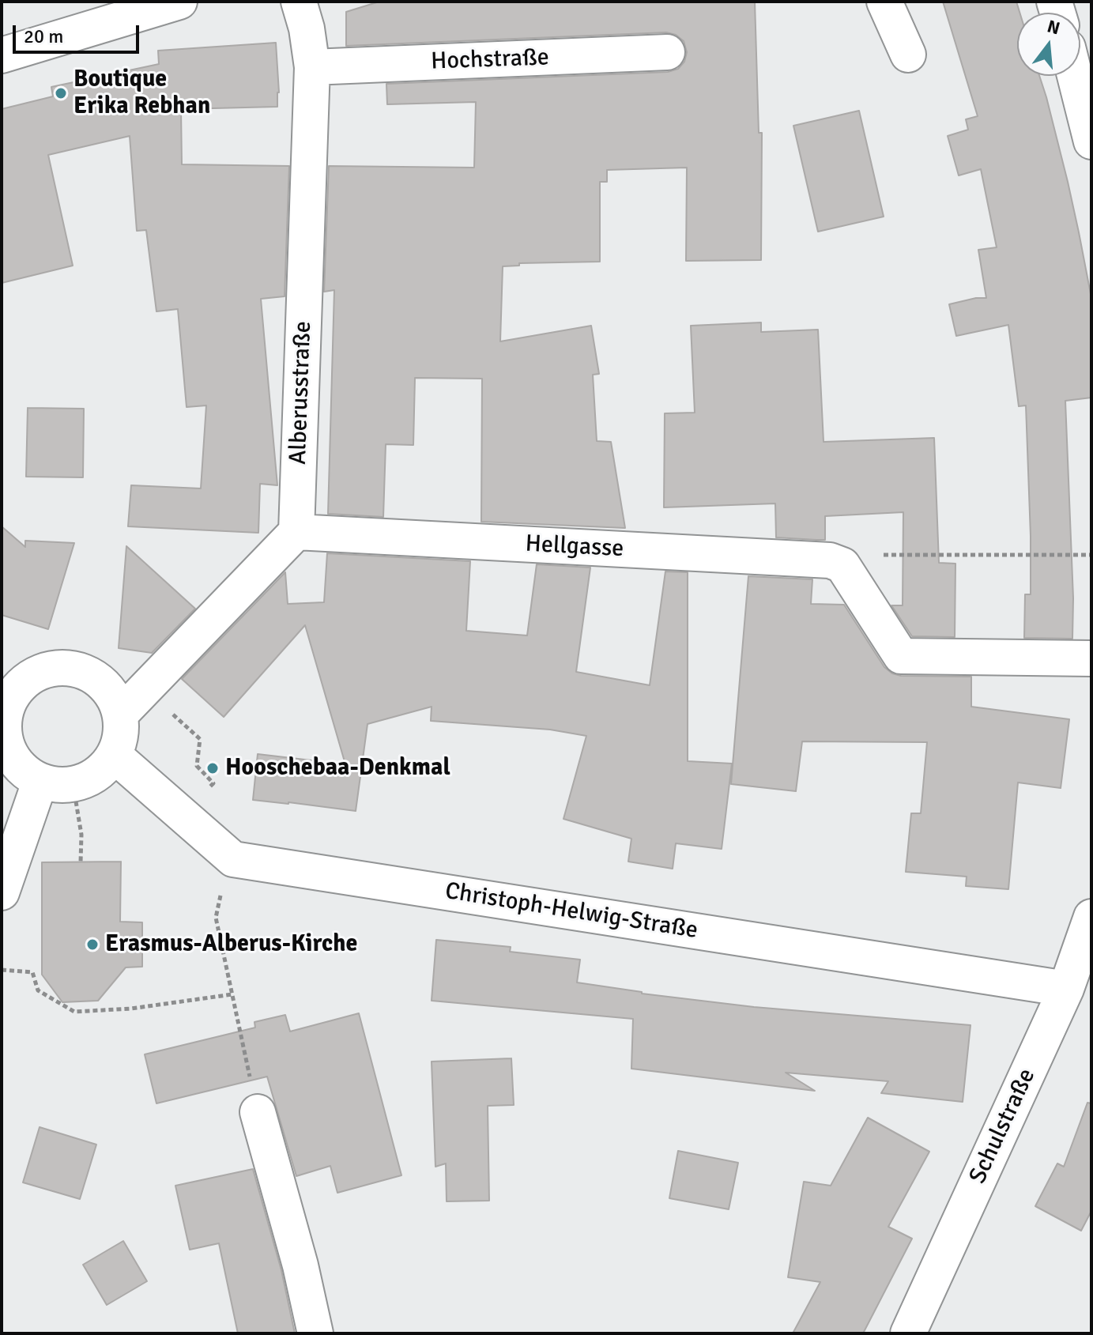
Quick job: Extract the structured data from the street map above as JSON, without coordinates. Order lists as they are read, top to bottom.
{
  "streets": {
    "street": [
      "Hochstraße",
      "Alberusstraße",
      "Hellgasse",
      "Christoph-Helwig-Straße",
      "Schulstraße"
    ]
  },
  "crossings": [
    ["Hochstraße", "Alberusstraße"],
    ["Alberusstraße", "Hellgasse"],
    ["Christoph-Helwig-Straße", "Schulstraße"]
  ],
  "places": ["Boutique Erika Rebhan", "Hooschebaa-Denkmal", "Erasmus-Alberus-Kirche"],
  "scale_bar": "20 m",
  "north": "top"
}
